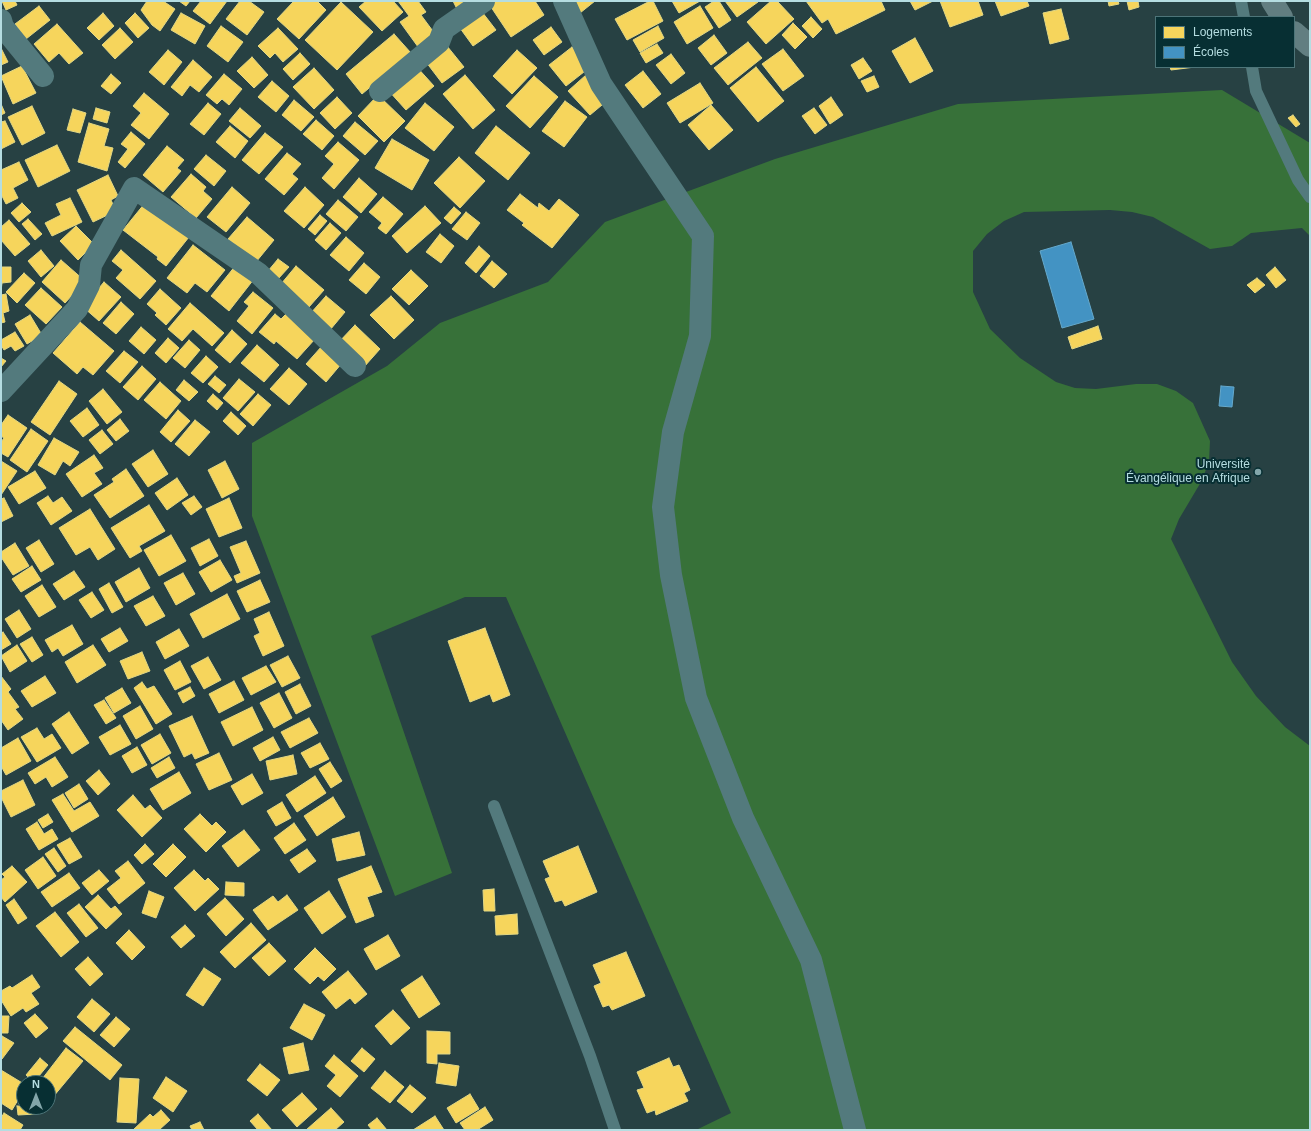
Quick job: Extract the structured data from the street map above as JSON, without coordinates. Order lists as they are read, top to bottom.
{
  "places": ["Université Évangélique en Afrique"],
  "legend": ["Logements", "Écoles"],
  "north": "top"
}
